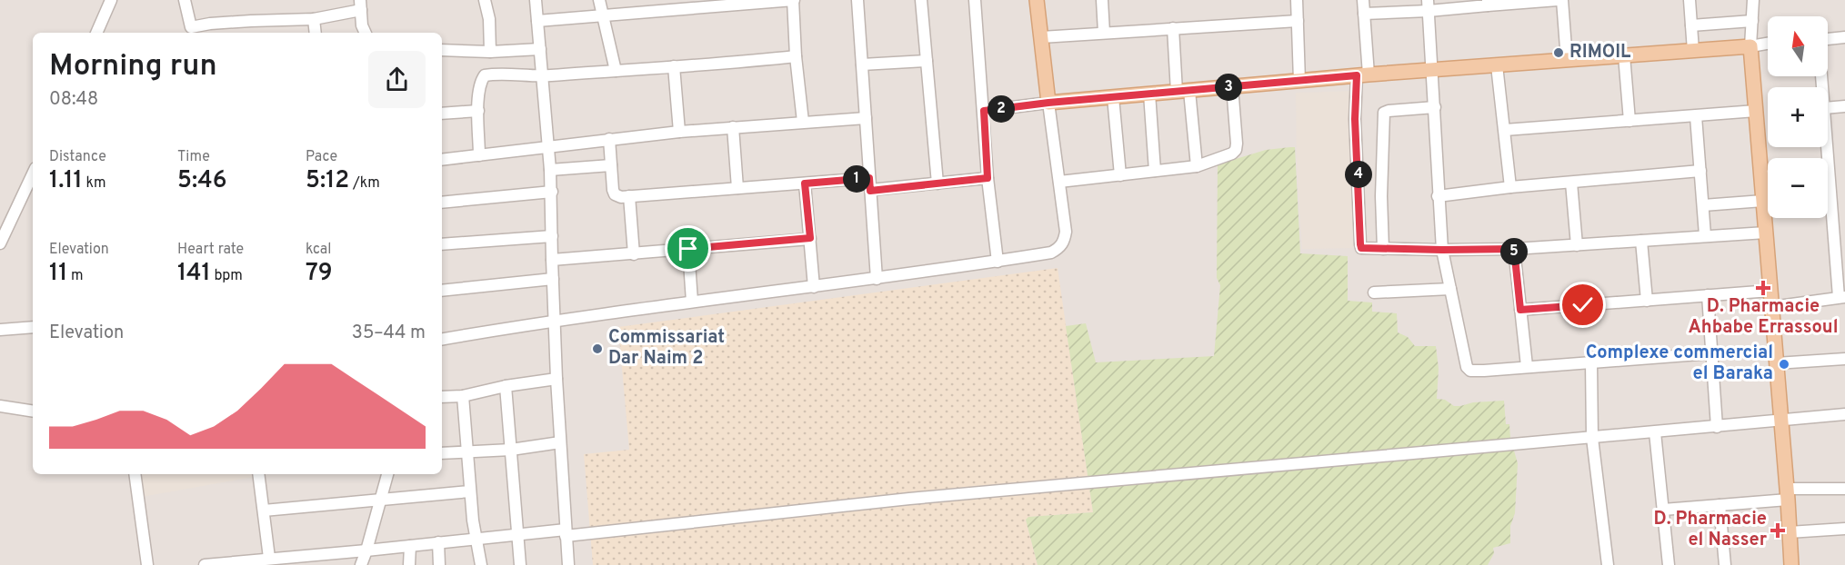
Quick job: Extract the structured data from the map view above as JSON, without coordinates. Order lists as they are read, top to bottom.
{
  "places": {
    "other": ["RIMOIL", "Commissariat Dar Naim 2", "Complexe commercial el Baraka"],
    "health": ["D. Pharmacie Ahbabe Errassoul", "D. Pharmacie el Nasser"]
  },
  "north": "top",
  "page": {
    "map_buttons": ["+", "−"],
    "heading": ["Morning run", "08:48"],
    "pins": [
      "3",
      "2",
      "4",
      "1",
      "5"
    ],
    "stats": [
      ["Distance", "1.11 km"],
      ["Time", "5:46"],
      ["Pace", "5:12 /km"],
      ["Elevation", "11 m"],
      ["Heart rate", "141 bpm"],
      ["kcal", "79"]
    ],
    "chart": ["Elevation", "35–44 m"]
  }
}
